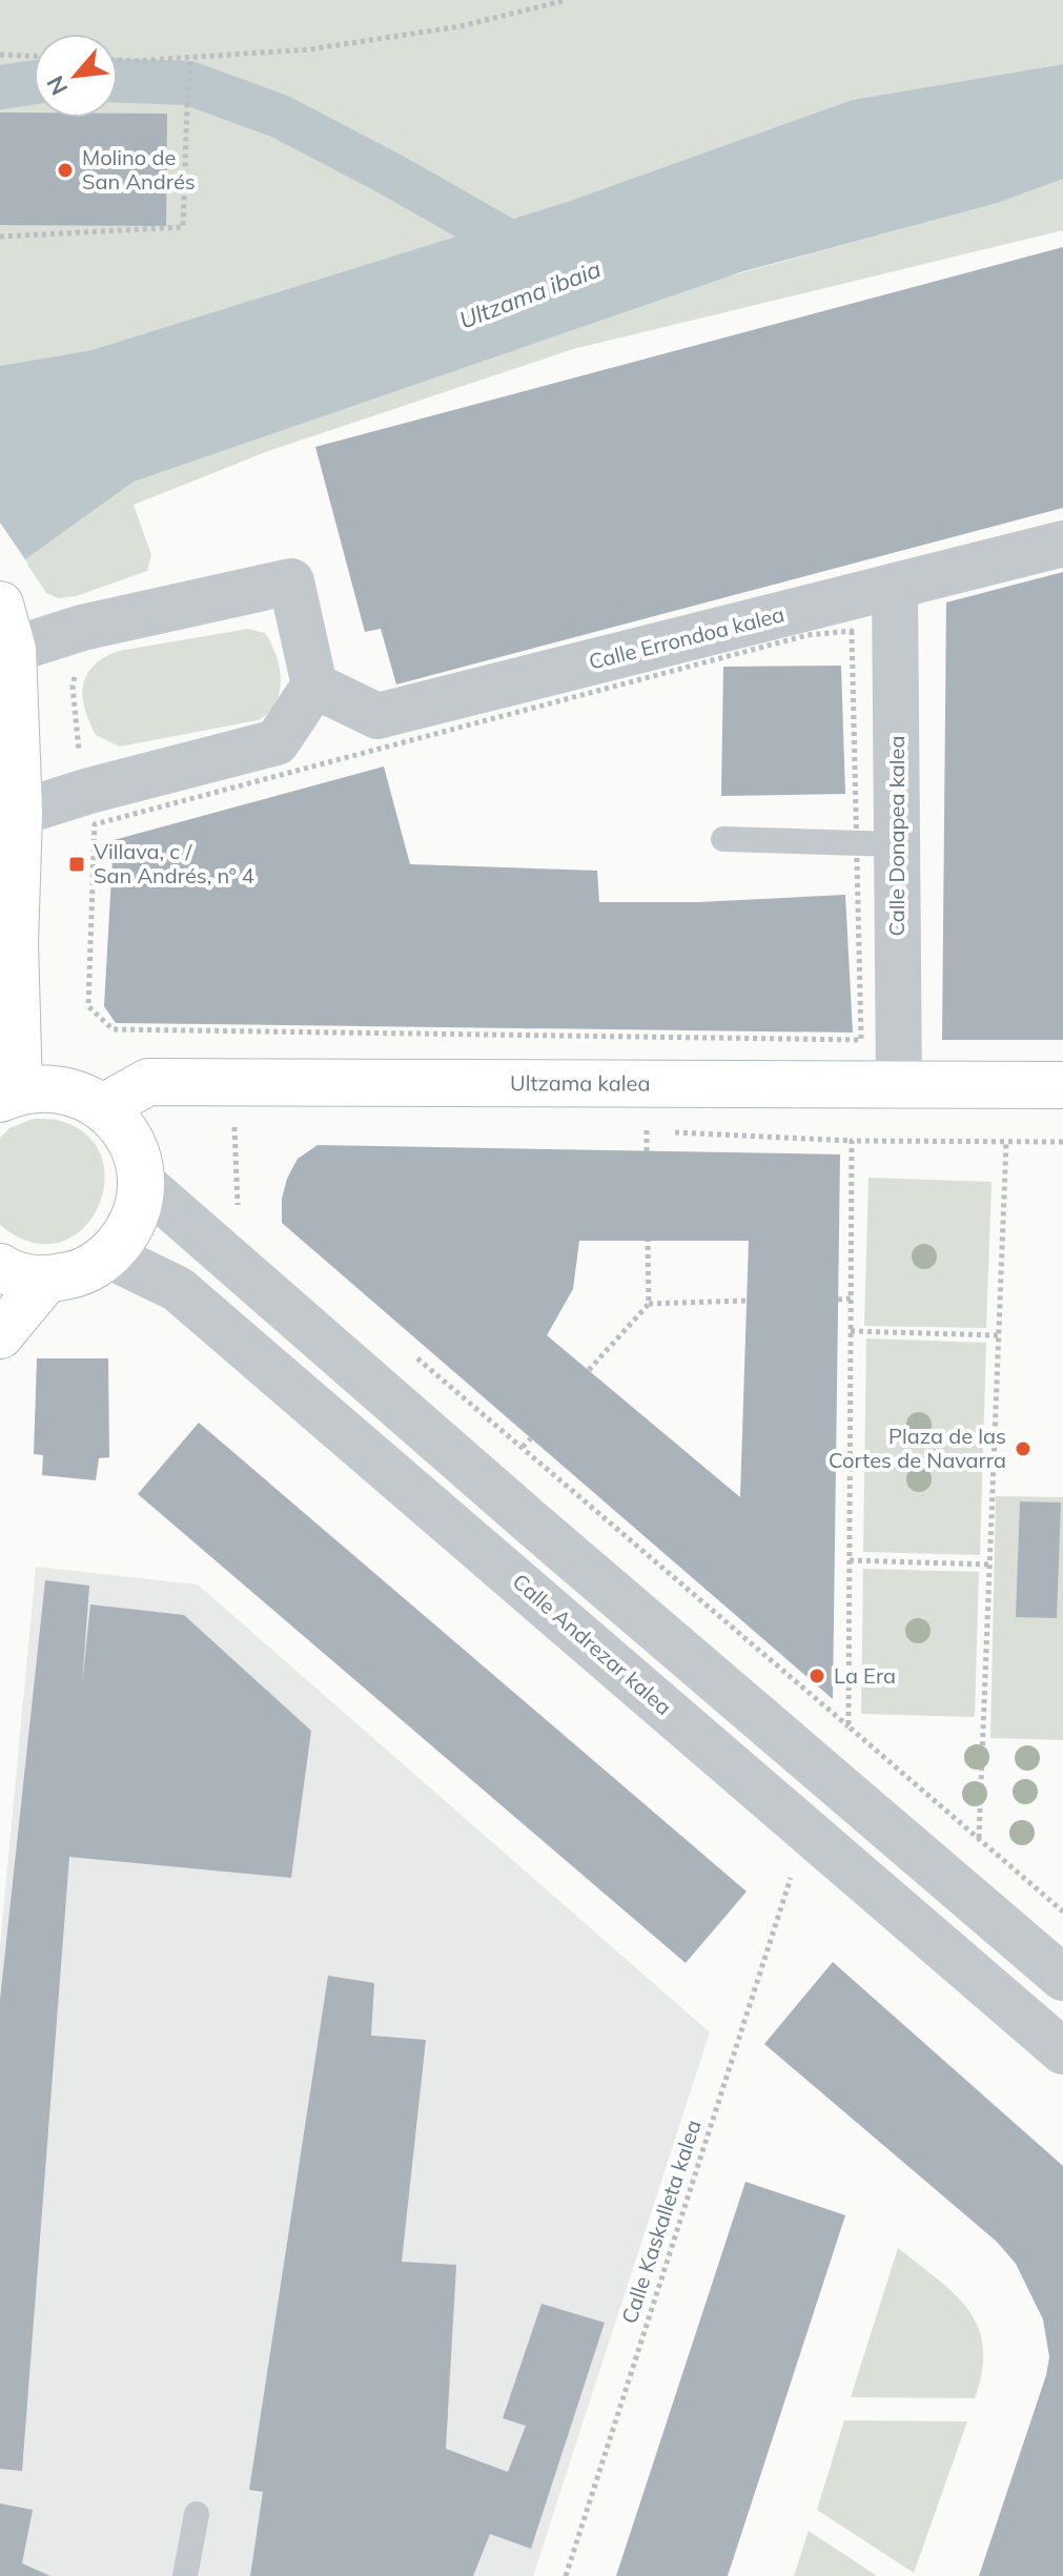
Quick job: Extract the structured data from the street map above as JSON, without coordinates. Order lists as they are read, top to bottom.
{
  "streets": {
    "street": [
      "Calle Errondoa kalea",
      "Calle Donapea kalea",
      "Ultzama kalea",
      "Calle Andrezar kalea"
    ],
    "path": ["Calle Kaskalleta kalea"]
  },
  "crossings": [
    ["Calle Errondoa kalea", "Calle Donapea kalea"],
    ["Calle Donapea kalea", "Ultzama kalea"]
  ],
  "water": ["Ultzama ibaia"],
  "places": {
    "other": ["Molino de San Andrés", "Plaza de las Cortes de Navarra", "La Era"],
    "transit": ["Villava, c / San Andrés, nº 4"]
  },
  "north": "bottom left"
}
